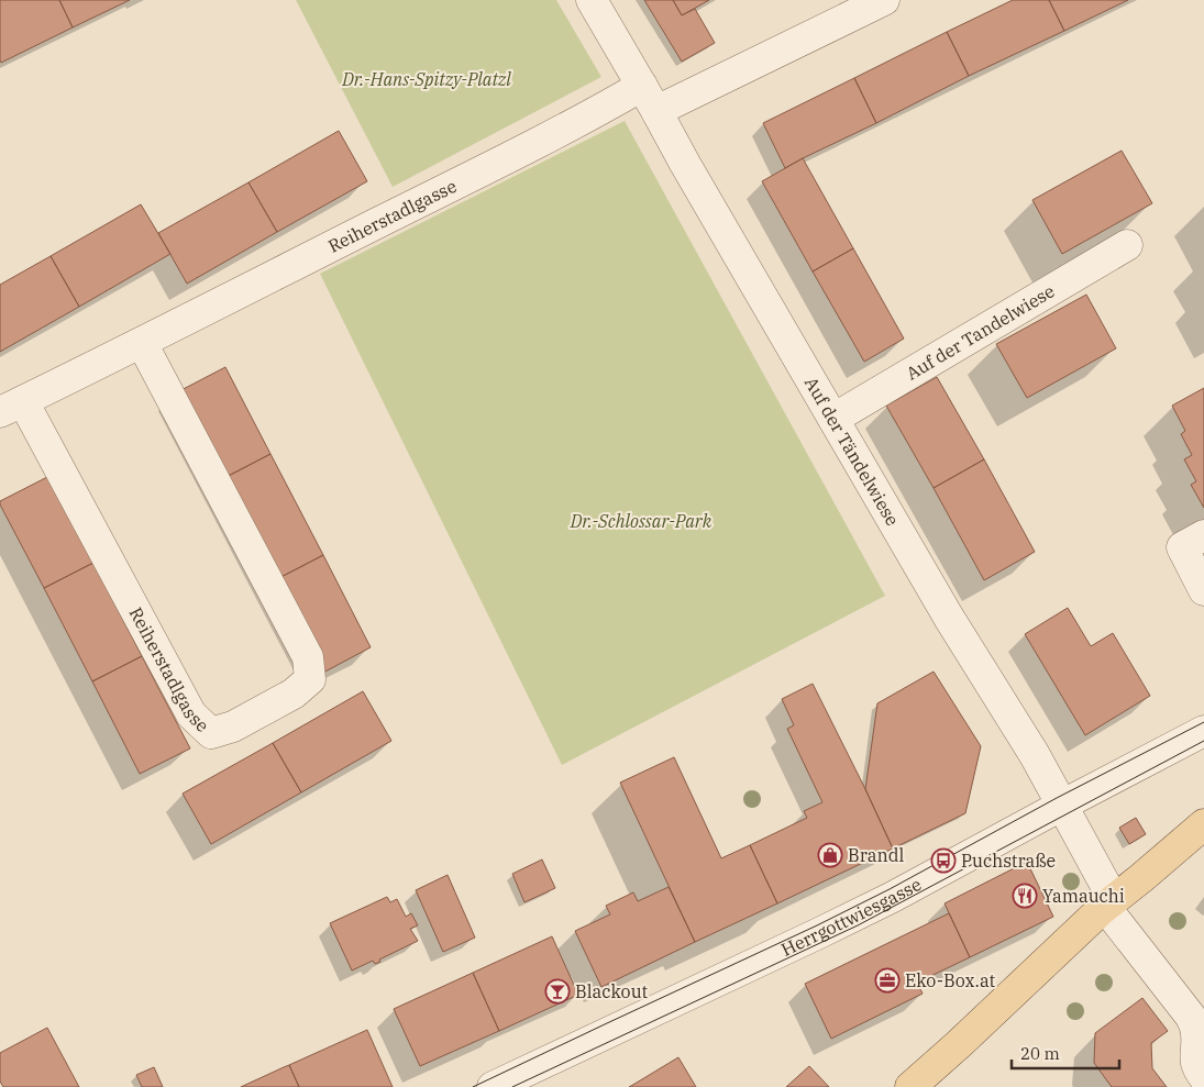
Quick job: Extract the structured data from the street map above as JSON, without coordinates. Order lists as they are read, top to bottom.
{
  "streets": {
    "street": [
      "Reiherstadlgasse",
      "Auf der Tandelwiese",
      "Auf der Tändelwiese",
      "Herrgottwiesgasse"
    ]
  },
  "crossings": [
    ["Reiherstadlgasse", "Auf der Tändelwiese"],
    ["Auf der Tandelwiese", "Auf der Tändelwiese"],
    ["Auf der Tändelwiese", "Herrgottwiesgasse"]
  ],
  "parks": ["Dr.-Hans-Spitzy-Platzl", "Dr.-Schlossar-Park"],
  "places": {
    "shop": ["Brandl"],
    "bus stop": ["Puchstraße"],
    "restaurant": ["Yamauchi"],
    "office": ["Eko-Box.at"],
    "bar": ["Blackout"]
  },
  "scale_bar": "20 m"
}
